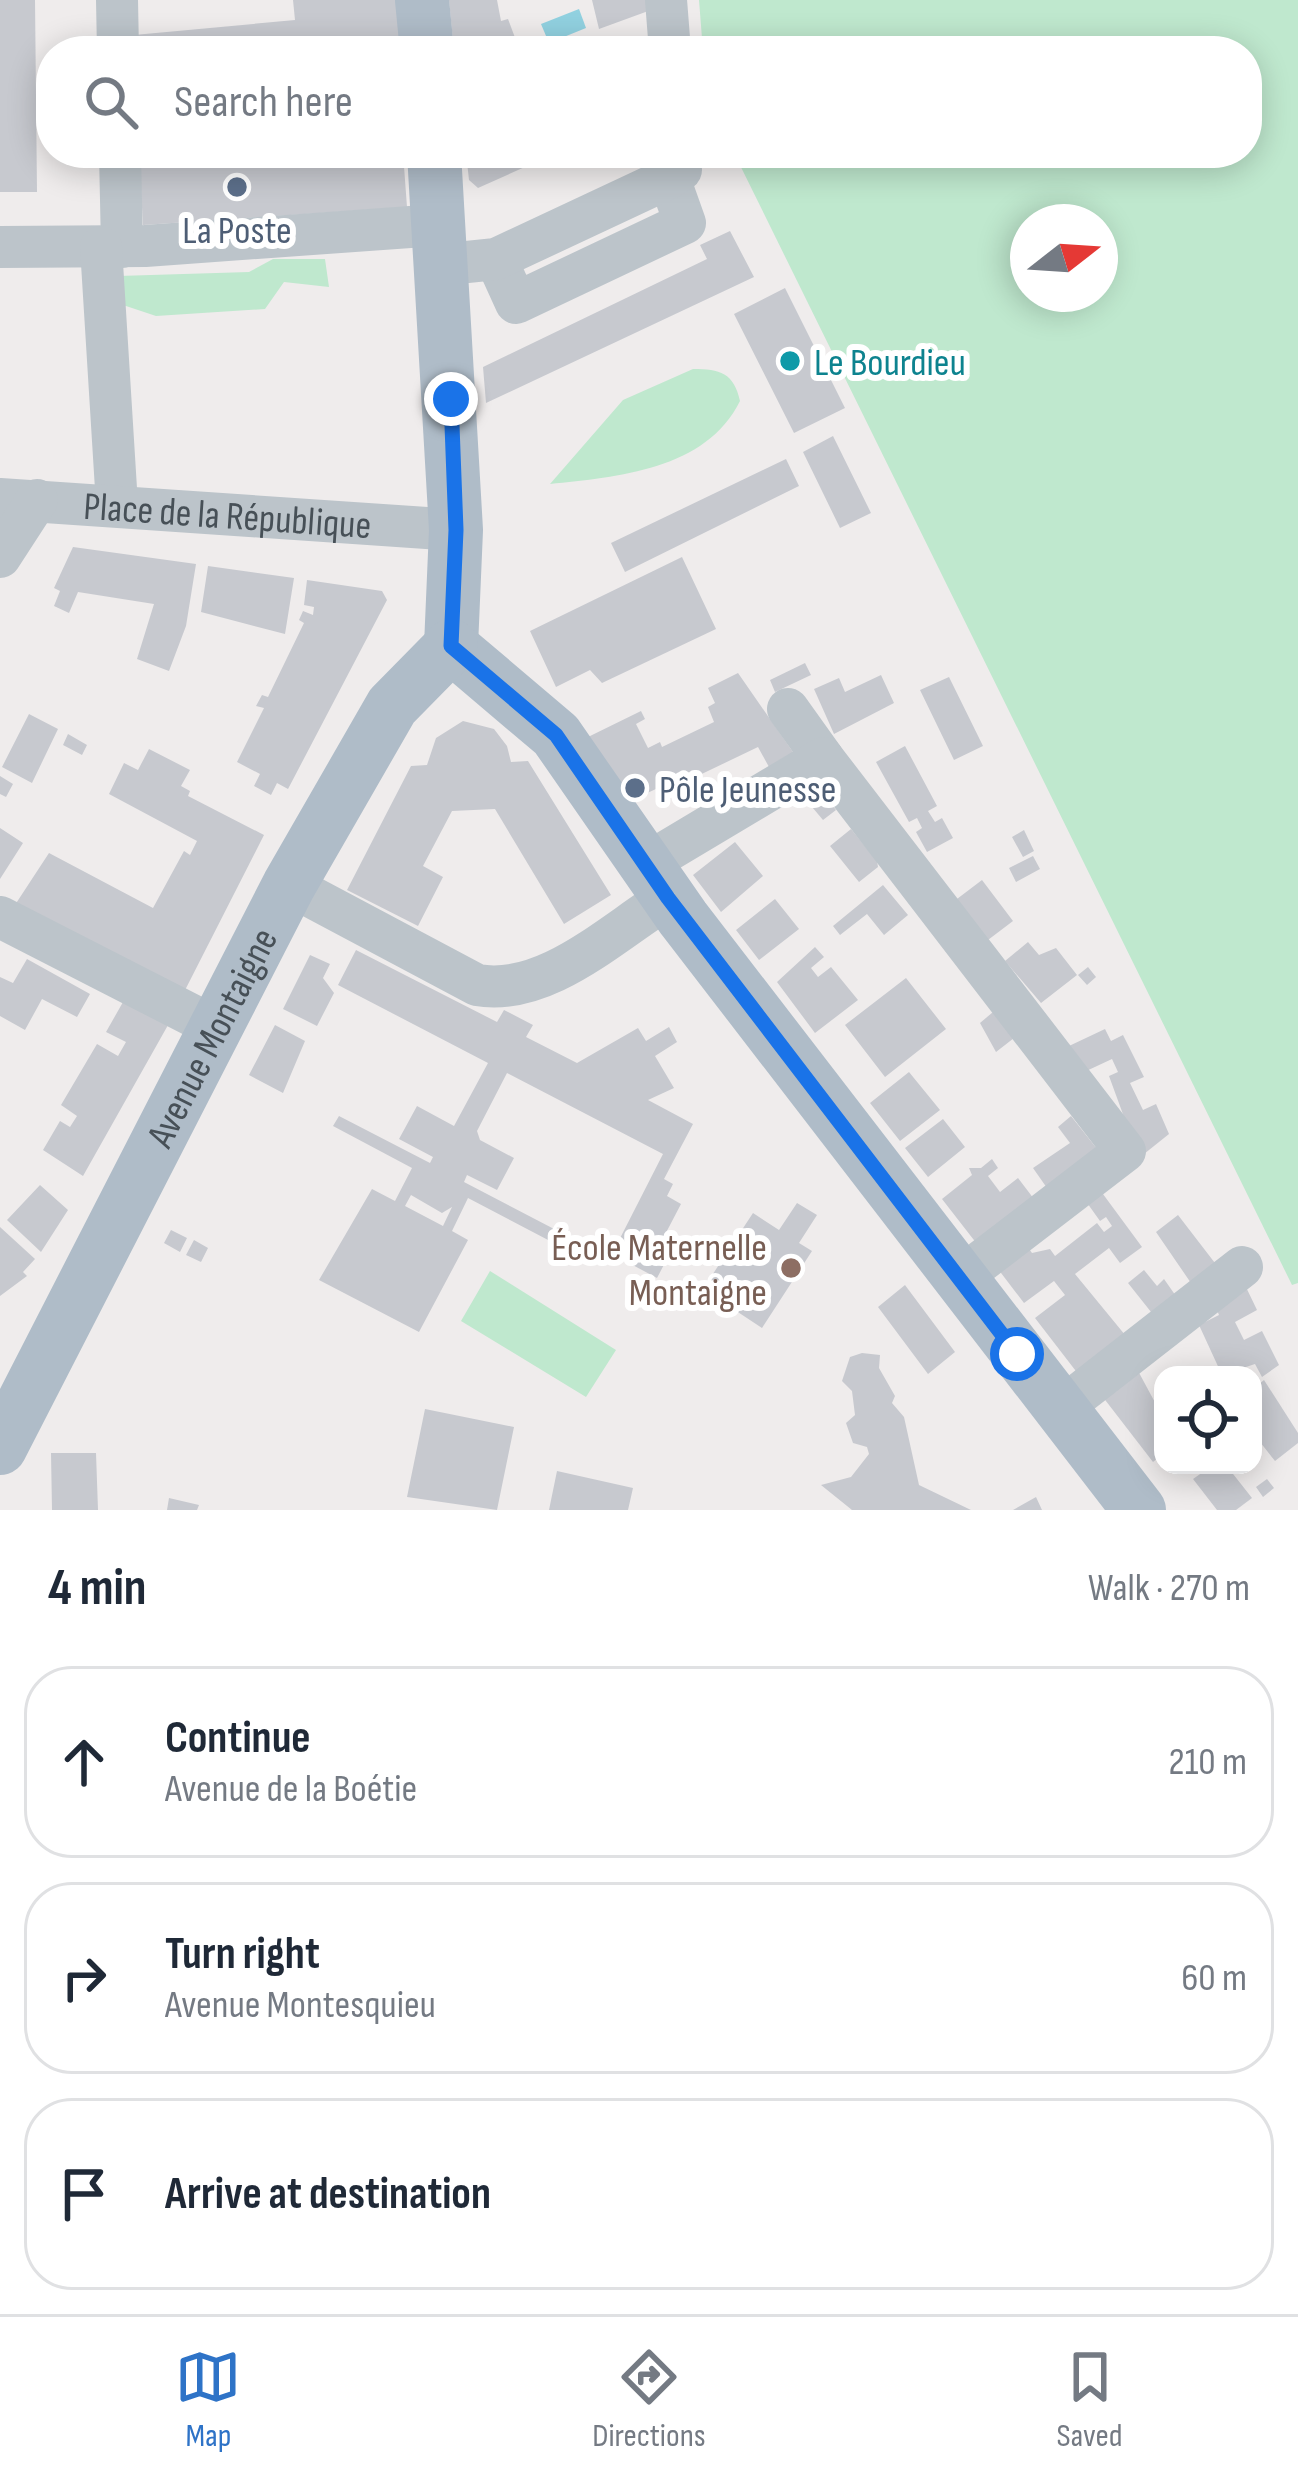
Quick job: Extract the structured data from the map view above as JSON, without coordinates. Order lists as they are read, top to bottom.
{
  "streets": {
    "main road": ["Avenue Montaigne"],
    "street": ["Place de la République"]
  },
  "places": [
    "La Poste",
    "Le Bourdieu",
    "Pôle Jeunesse",
    "École Maternelle Montaigne"
  ],
  "north": "right",
  "page": {
    "search": "Search here",
    "heading": ["4 min", "Walk · 270 m"],
    "list": [
      ["Continue", "Avenue de la Boétie", "210 m"],
      ["Turn right", "Avenue Montesquieu", "60 m"],
      "Arrive at destination"
    ],
    "nav": ["Map", "Directions", "Saved"]
  }
}
